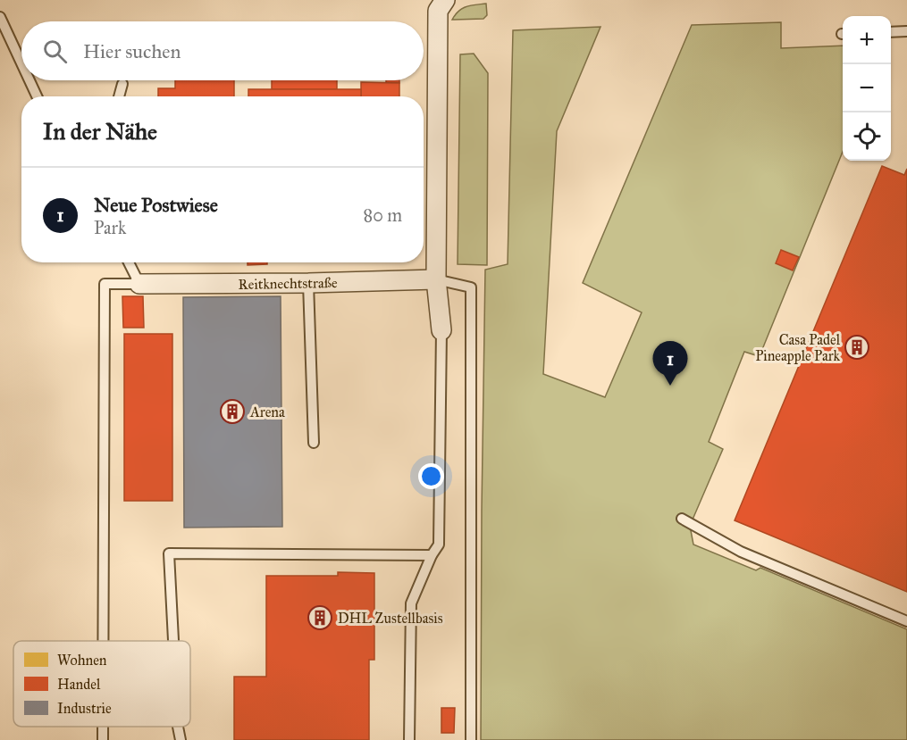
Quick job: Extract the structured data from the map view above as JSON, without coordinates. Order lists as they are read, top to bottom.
{
  "streets": {
    "street": ["Reitknechtstraße"]
  },
  "places": {
    "building": ["Casa Padel Pineapple Park", "Arena", "DHL Zustellbasis"]
  },
  "legend": ["Wohnen", "Handel", "Industrie"],
  "page": {
    "map_buttons": ["+", "−"],
    "search": "Hier suchen",
    "heading": "In der Nähe",
    "list": [
      {
        "mark": "1",
        "name": "Neue Postwiese",
        "note": "Park",
        "value": "80 m"
      }
    ],
    "pins": "1"
  }
}
